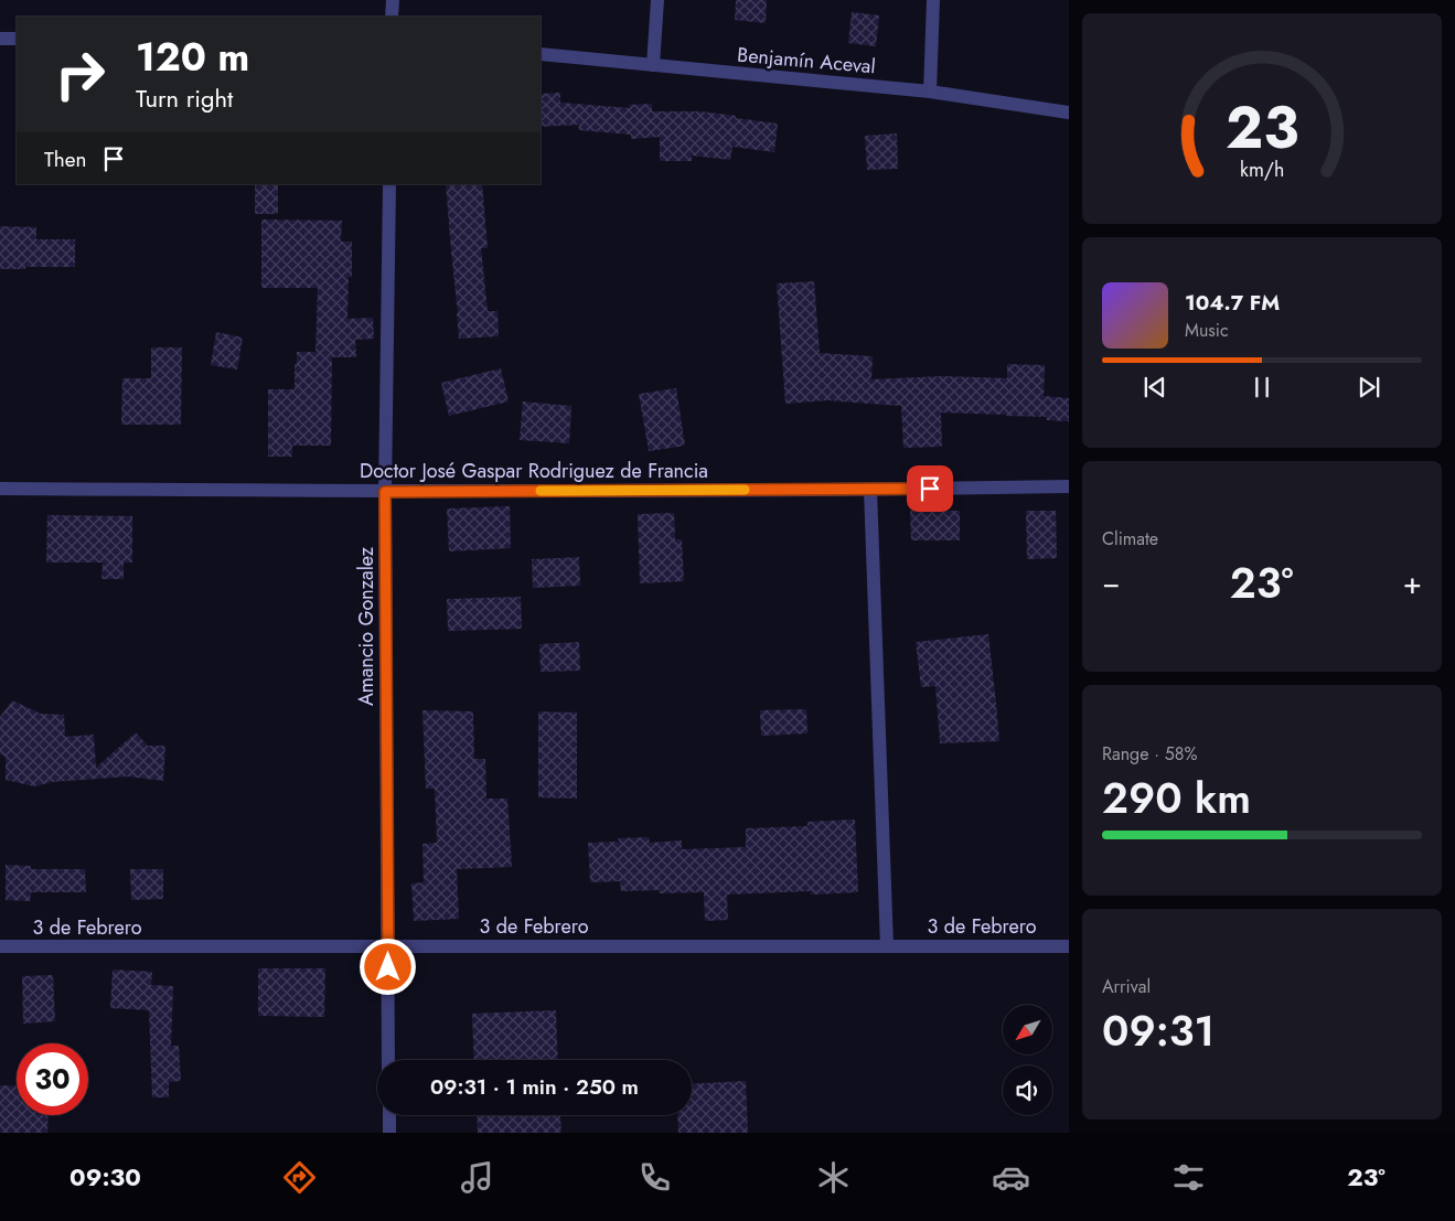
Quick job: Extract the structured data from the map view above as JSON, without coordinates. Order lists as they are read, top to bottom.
{
  "streets": {
    "street": [
      "Benjamín Aceval",
      "Doctor José Gaspar Rodriguez de Francia",
      "Amancio Gonzalez",
      "3 de Febrero"
    ]
  },
  "crossings": [
    ["Doctor José Gaspar Rodriguez de Francia", "Amancio Gonzalez"],
    ["Amancio Gonzalez", "3 de Febrero"]
  ],
  "north": "bottom left",
  "page": {
    "turn": ["120 m", "Turn right"],
    "then": "Then",
    "song": ["104.7 FM", "Music"],
    "tile": [
      "Climate",
      ["Range · 58%", "290 km"],
      ["Arrival", "09:31"]
    ],
    "heat": ["−", "23°", "+"],
    "limit": "30",
    "trip": "09:31 · 1 min · 250 m",
    "tabs": ["09:30", "23°"],
    "gauge": ["23", "km/h"]
  }
}
